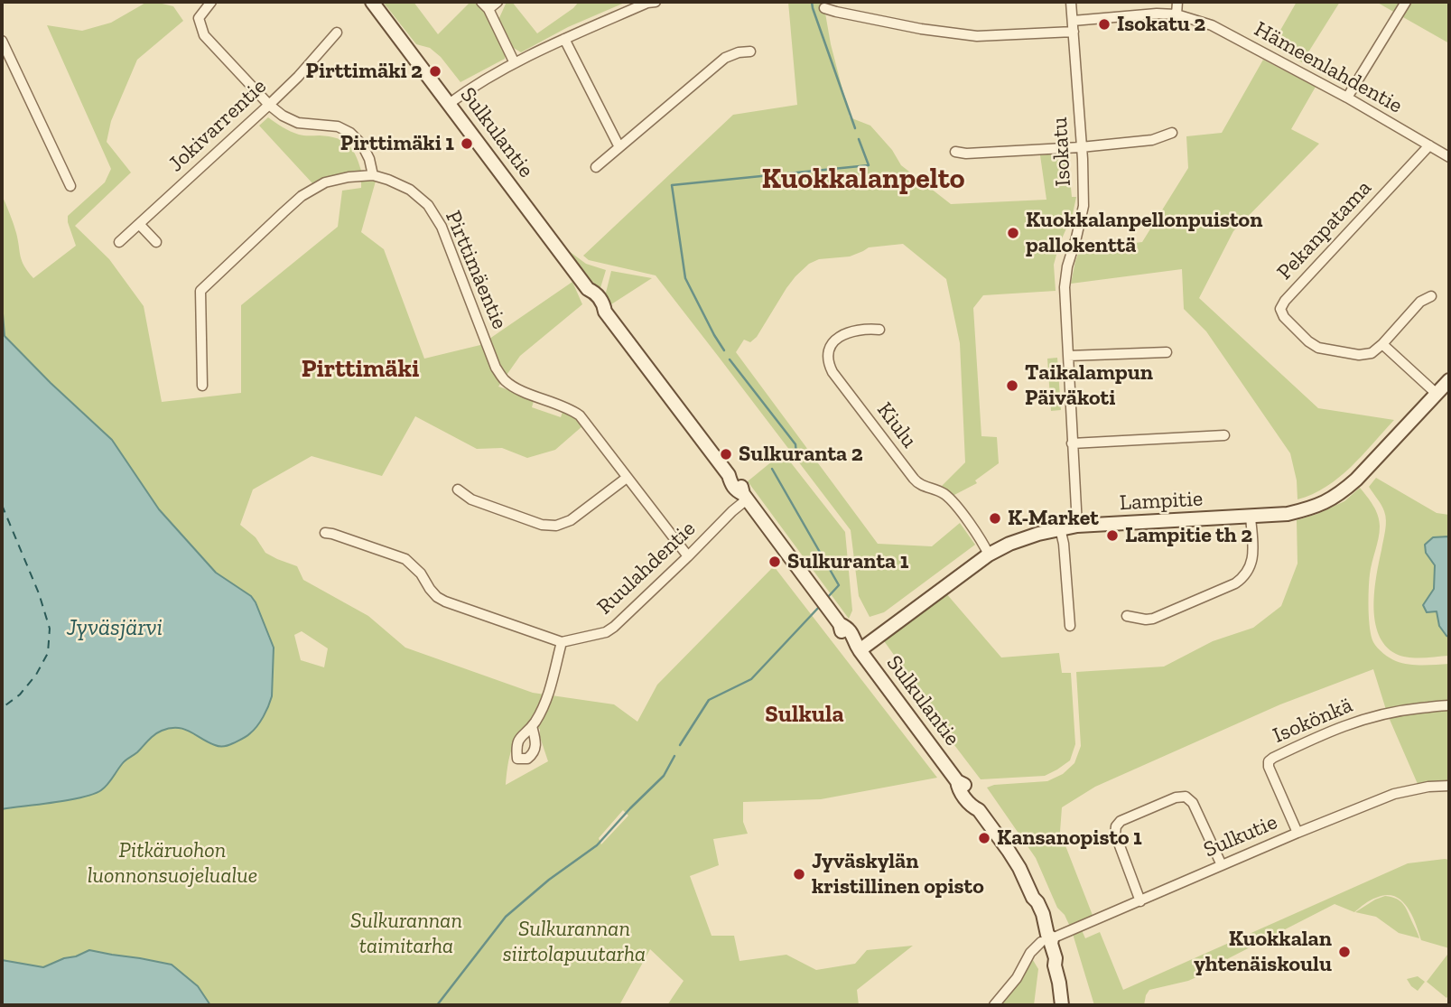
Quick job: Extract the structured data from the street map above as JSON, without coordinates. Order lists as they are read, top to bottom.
{
  "streets": {
    "main road": ["Sulkulantie", "Lampitie"],
    "street": [
      "Hämeenlahdentie",
      "Jokivarrentie",
      "Isokatu",
      "Pekanpatama",
      "Pirttimäentie",
      "Kiulu",
      "Ruulahdentie",
      "Isokönkä",
      "Sulkutie"
    ]
  },
  "crossings": [
    ["Hämeenlahdentie", "Isokatu"],
    ["Hämeenlahdentie", "Pekanpatama"],
    ["Sulkulantie", "Lampitie"],
    ["Sulkulantie", "Ruulahdentie"],
    ["Sulkulantie", "Sulkutie"],
    ["Isokatu", "Lampitie"],
    ["Pirttimäentie", "Ruulahdentie"],
    ["Kiulu", "Lampitie"],
    ["Isokönkä", "Sulkutie"]
  ],
  "districts": ["Kuokkalanpelto", "Pirttimäki", "Sulkula"],
  "water": ["Jyväsjärvi"],
  "parks": ["Pitkäruohon luonnonsuojelualue", "Sulkurannan taimitarha", "Sulkurannan siirtolapuutarha"],
  "places": [
    "Isokatu 2",
    "Pirttimäki 2",
    "Pirttimäki 1",
    "Kuokkalanpellonpuiston pallokenttä",
    "Taikalampun Päiväkoti",
    "Sulkuranta 2",
    "K-Market",
    "Lampitie th 2",
    "Sulkuranta 1",
    "Kansanopisto 1",
    "Jyväskylän kristillinen opisto",
    "Kuokkalan yhtenäiskoulu"
  ]
}
